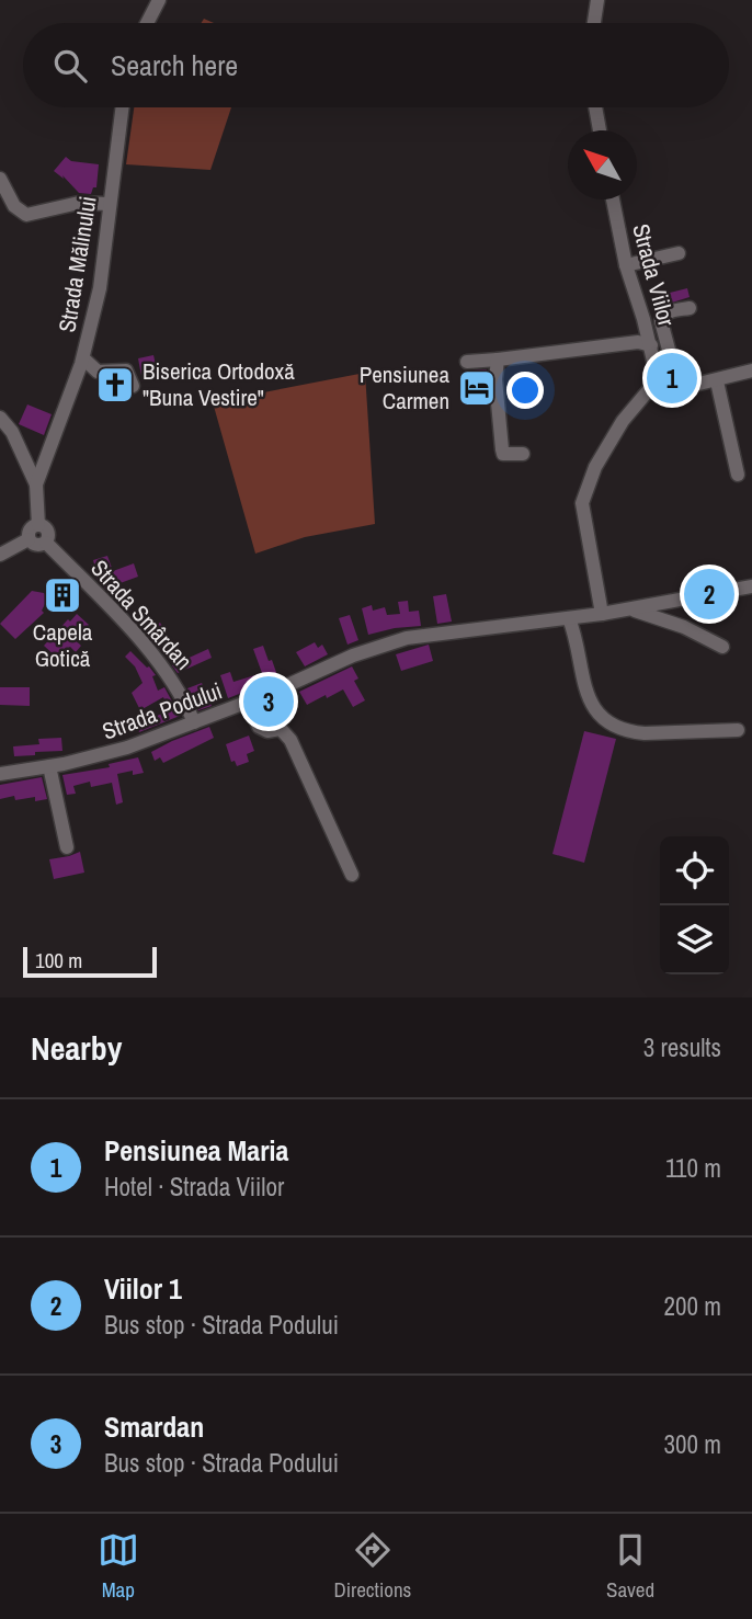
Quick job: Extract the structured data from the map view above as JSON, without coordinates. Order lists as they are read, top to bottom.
{
  "streets": {
    "street": [
      "Strada Mălinului",
      "Strada Viilor",
      "Strada Smârdan",
      "Strada Podului"
    ]
  },
  "crossings": [
    ["Strada Mălinului", "Strada Smârdan"],
    ["Strada Smârdan", "Strada Podului"]
  ],
  "places": {
    "church": ["Biserica Ortodoxă \"Buna Vestire\""],
    "hotel": ["Pensiunea Carmen"],
    "building": ["Capela Gotică"]
  },
  "scale_bar": "100 m",
  "north": "top left",
  "page": {
    "search": "Search here",
    "pins": ["1", "2", "3"],
    "scale": "100 m",
    "heading": ["Nearby", "3 results"],
    "list": [
      {
        "mark": "1",
        "name": "Pensiunea Maria",
        "note": "Hotel · Strada Viilor",
        "value": "110 m"
      },
      {
        "mark": "2",
        "name": "Viilor 1",
        "note": "Bus stop · Strada Podului",
        "value": "200 m"
      },
      {
        "mark": "3",
        "name": "Smardan",
        "note": "Bus stop · Strada Podului",
        "value": "300 m"
      }
    ],
    "nav": ["Map", "Directions", "Saved"]
  }
}
